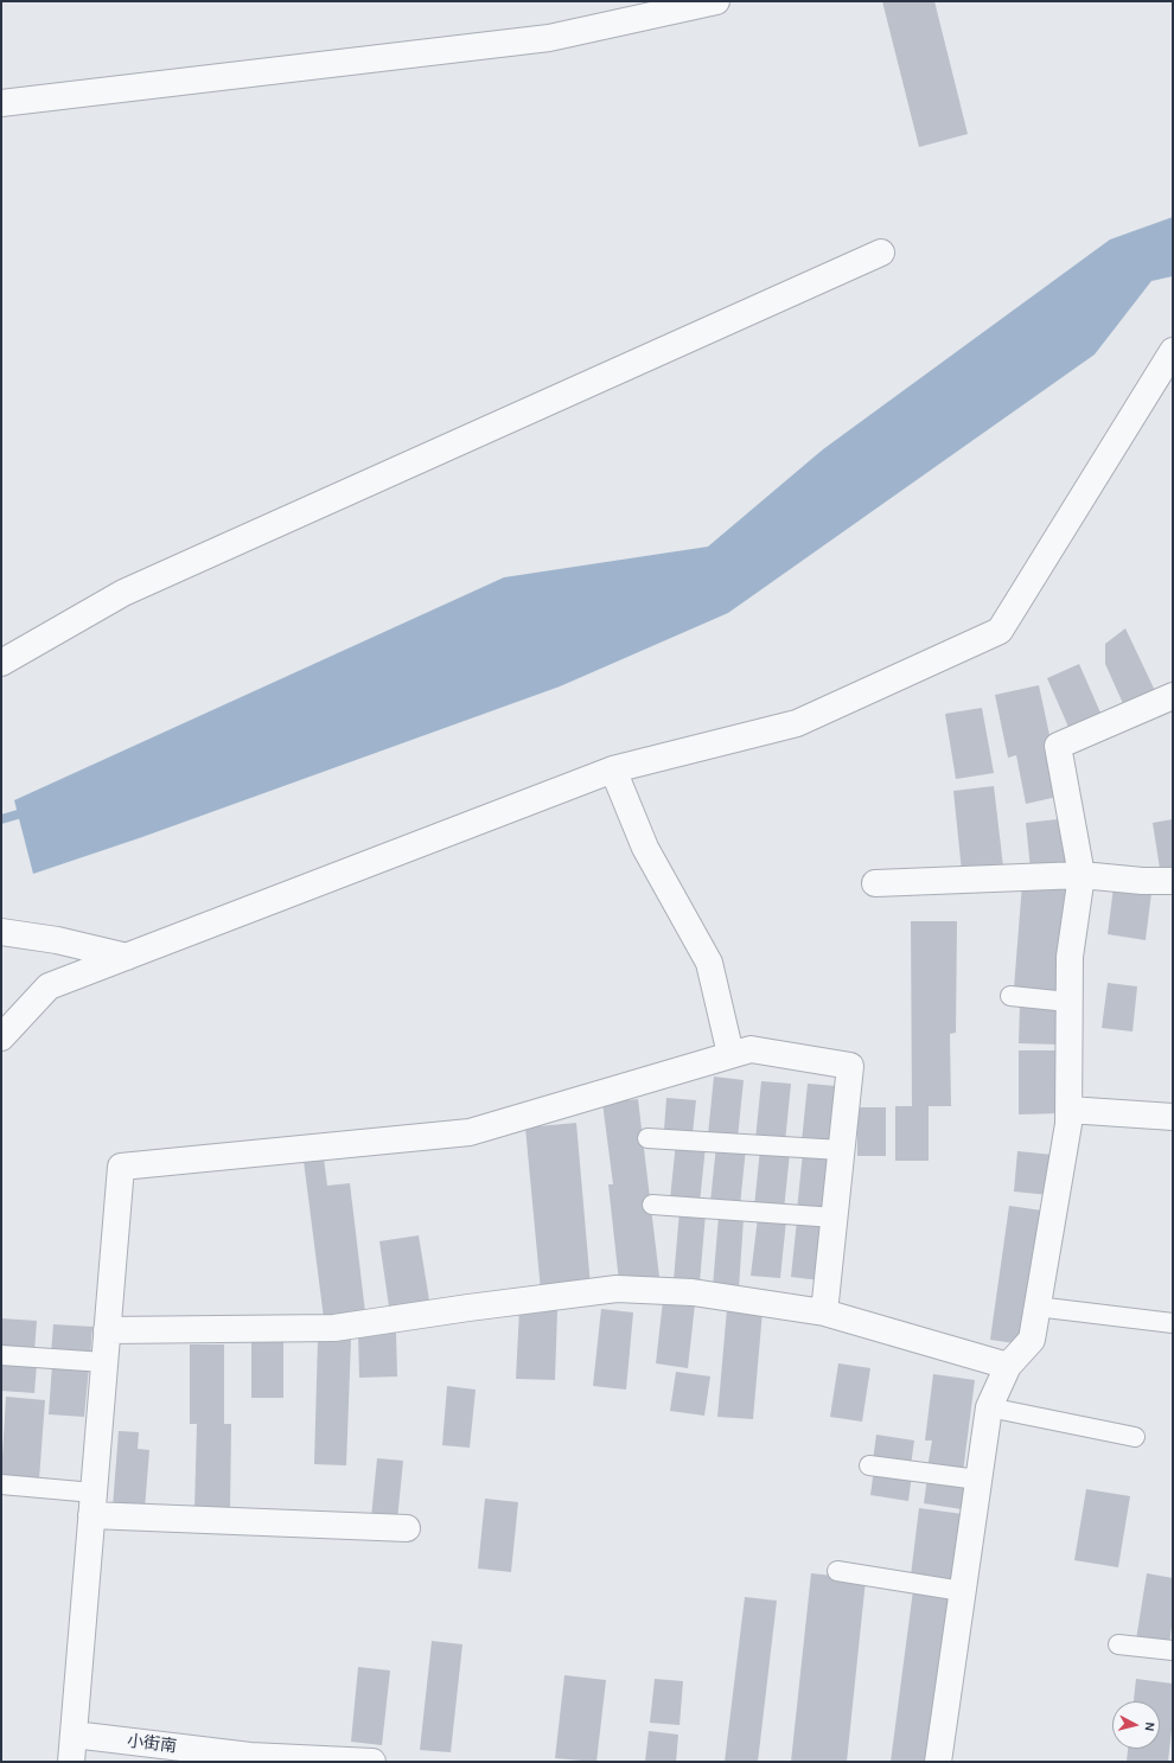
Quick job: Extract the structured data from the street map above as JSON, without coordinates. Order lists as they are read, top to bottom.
{
  "streets": {
    "street": ["小街南"]
  },
  "north": "right"
}
